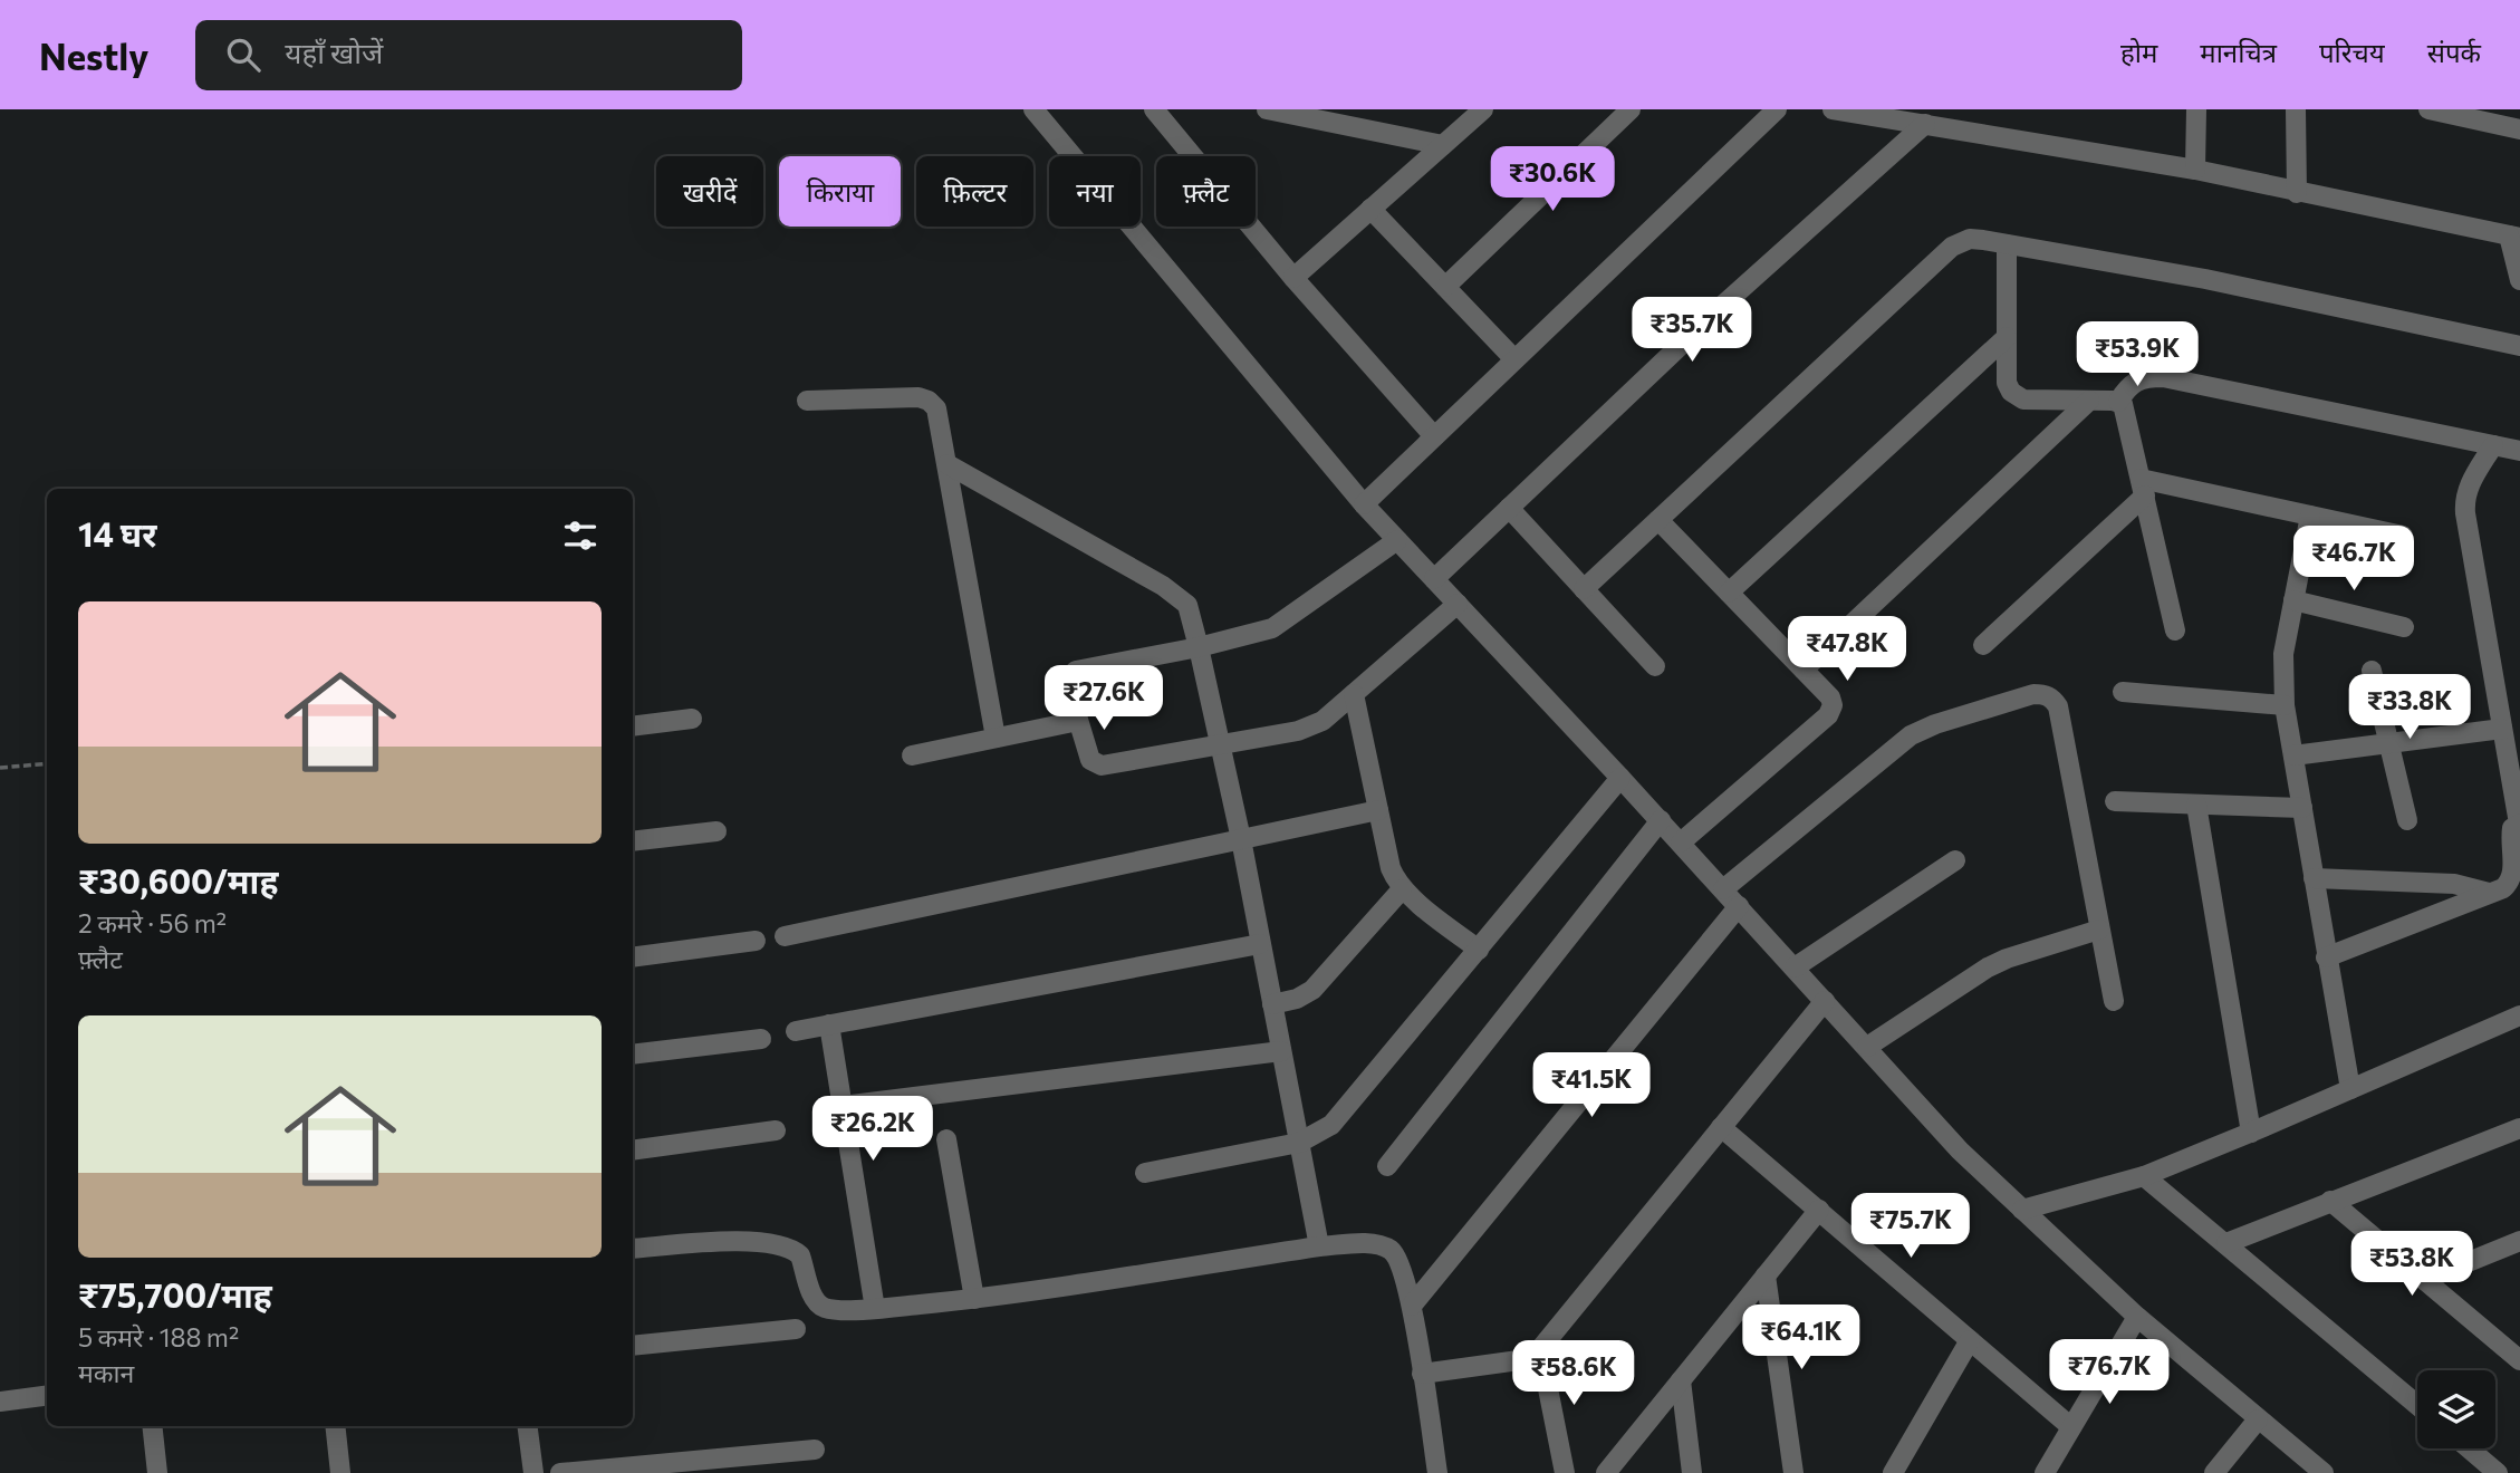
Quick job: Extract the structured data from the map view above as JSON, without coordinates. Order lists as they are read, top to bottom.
{
  "page": {
    "header": "Nestly",
    "search": "यहाँ खोजें",
    "nav": [
      "होम",
      "मानचित्र",
      "परिचय",
      "संपर्क"
    ],
    "price": [
      "₹30.6K",
      "₹35.7K",
      "₹53.9K",
      "₹46.7K",
      "₹47.8K",
      "₹27.6K",
      "₹33.8K",
      "₹41.5K",
      "₹26.2K",
      "₹75.7K",
      "₹53.8K",
      "₹64.1K",
      "₹76.7K",
      "₹58.6K"
    ],
    "chip": [
      "खरीदें",
      "किराया",
      "फ़िल्टर",
      "नया",
      "फ़्लैट"
    ],
    "heading": "14 घर",
    "list": [
      {
        "name": "₹30,600/माह",
        "note": "2 कमरे · 56 m² · फ़्लैट"
      },
      {
        "name": "₹75,700/माह",
        "note": "5 कमरे · 188 m² · मकान"
      }
    ]
  }
}
